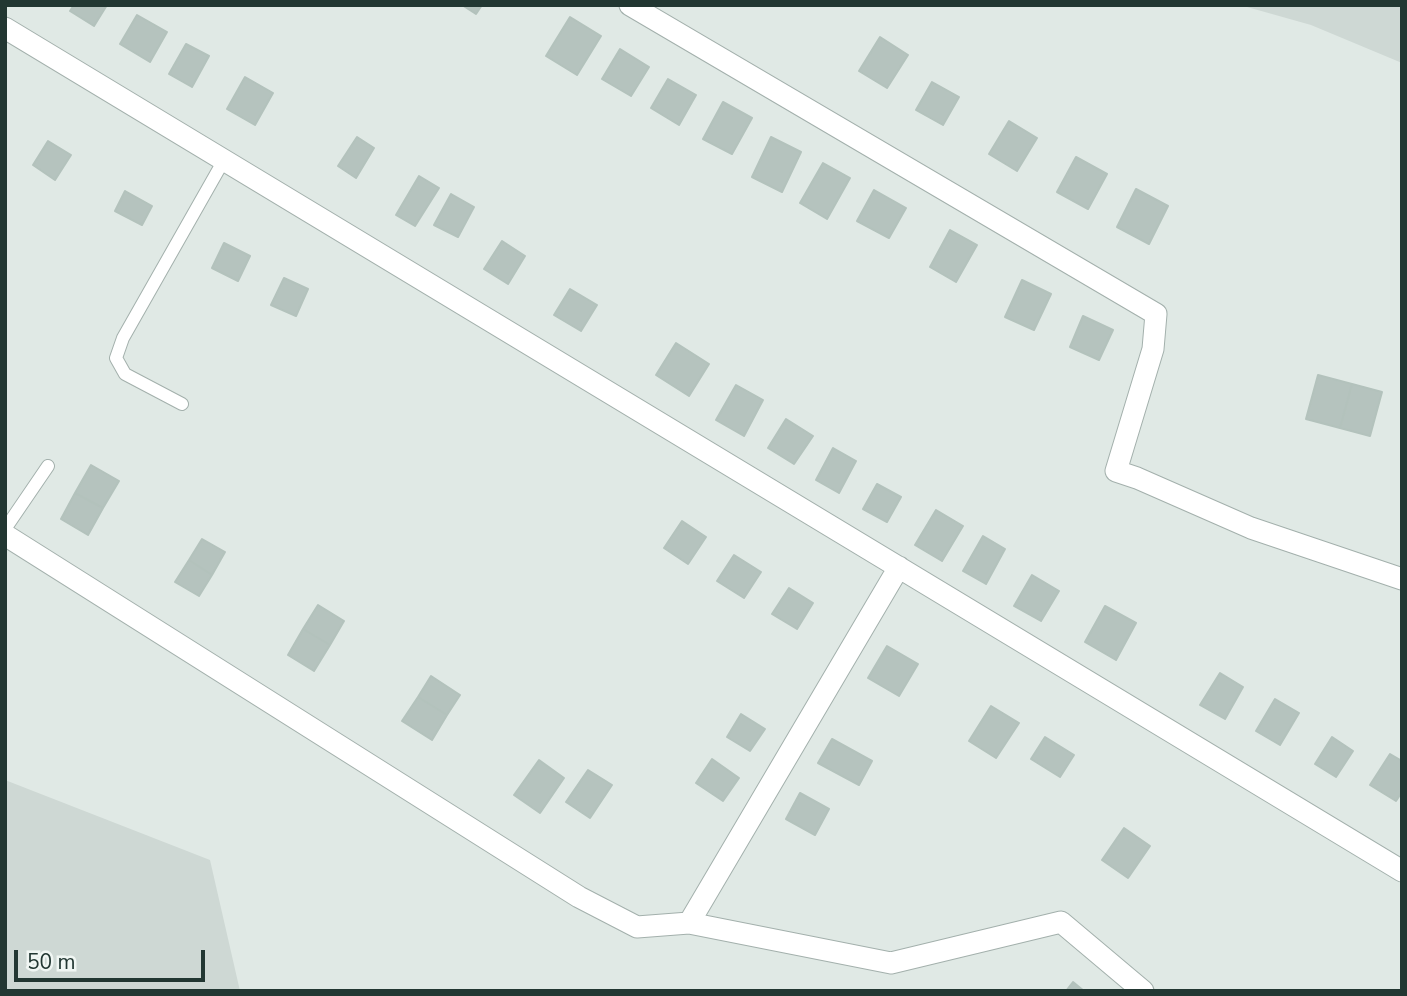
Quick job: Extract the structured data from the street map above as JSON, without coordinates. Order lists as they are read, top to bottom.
{
  "scale_bar": "50 m"
}
